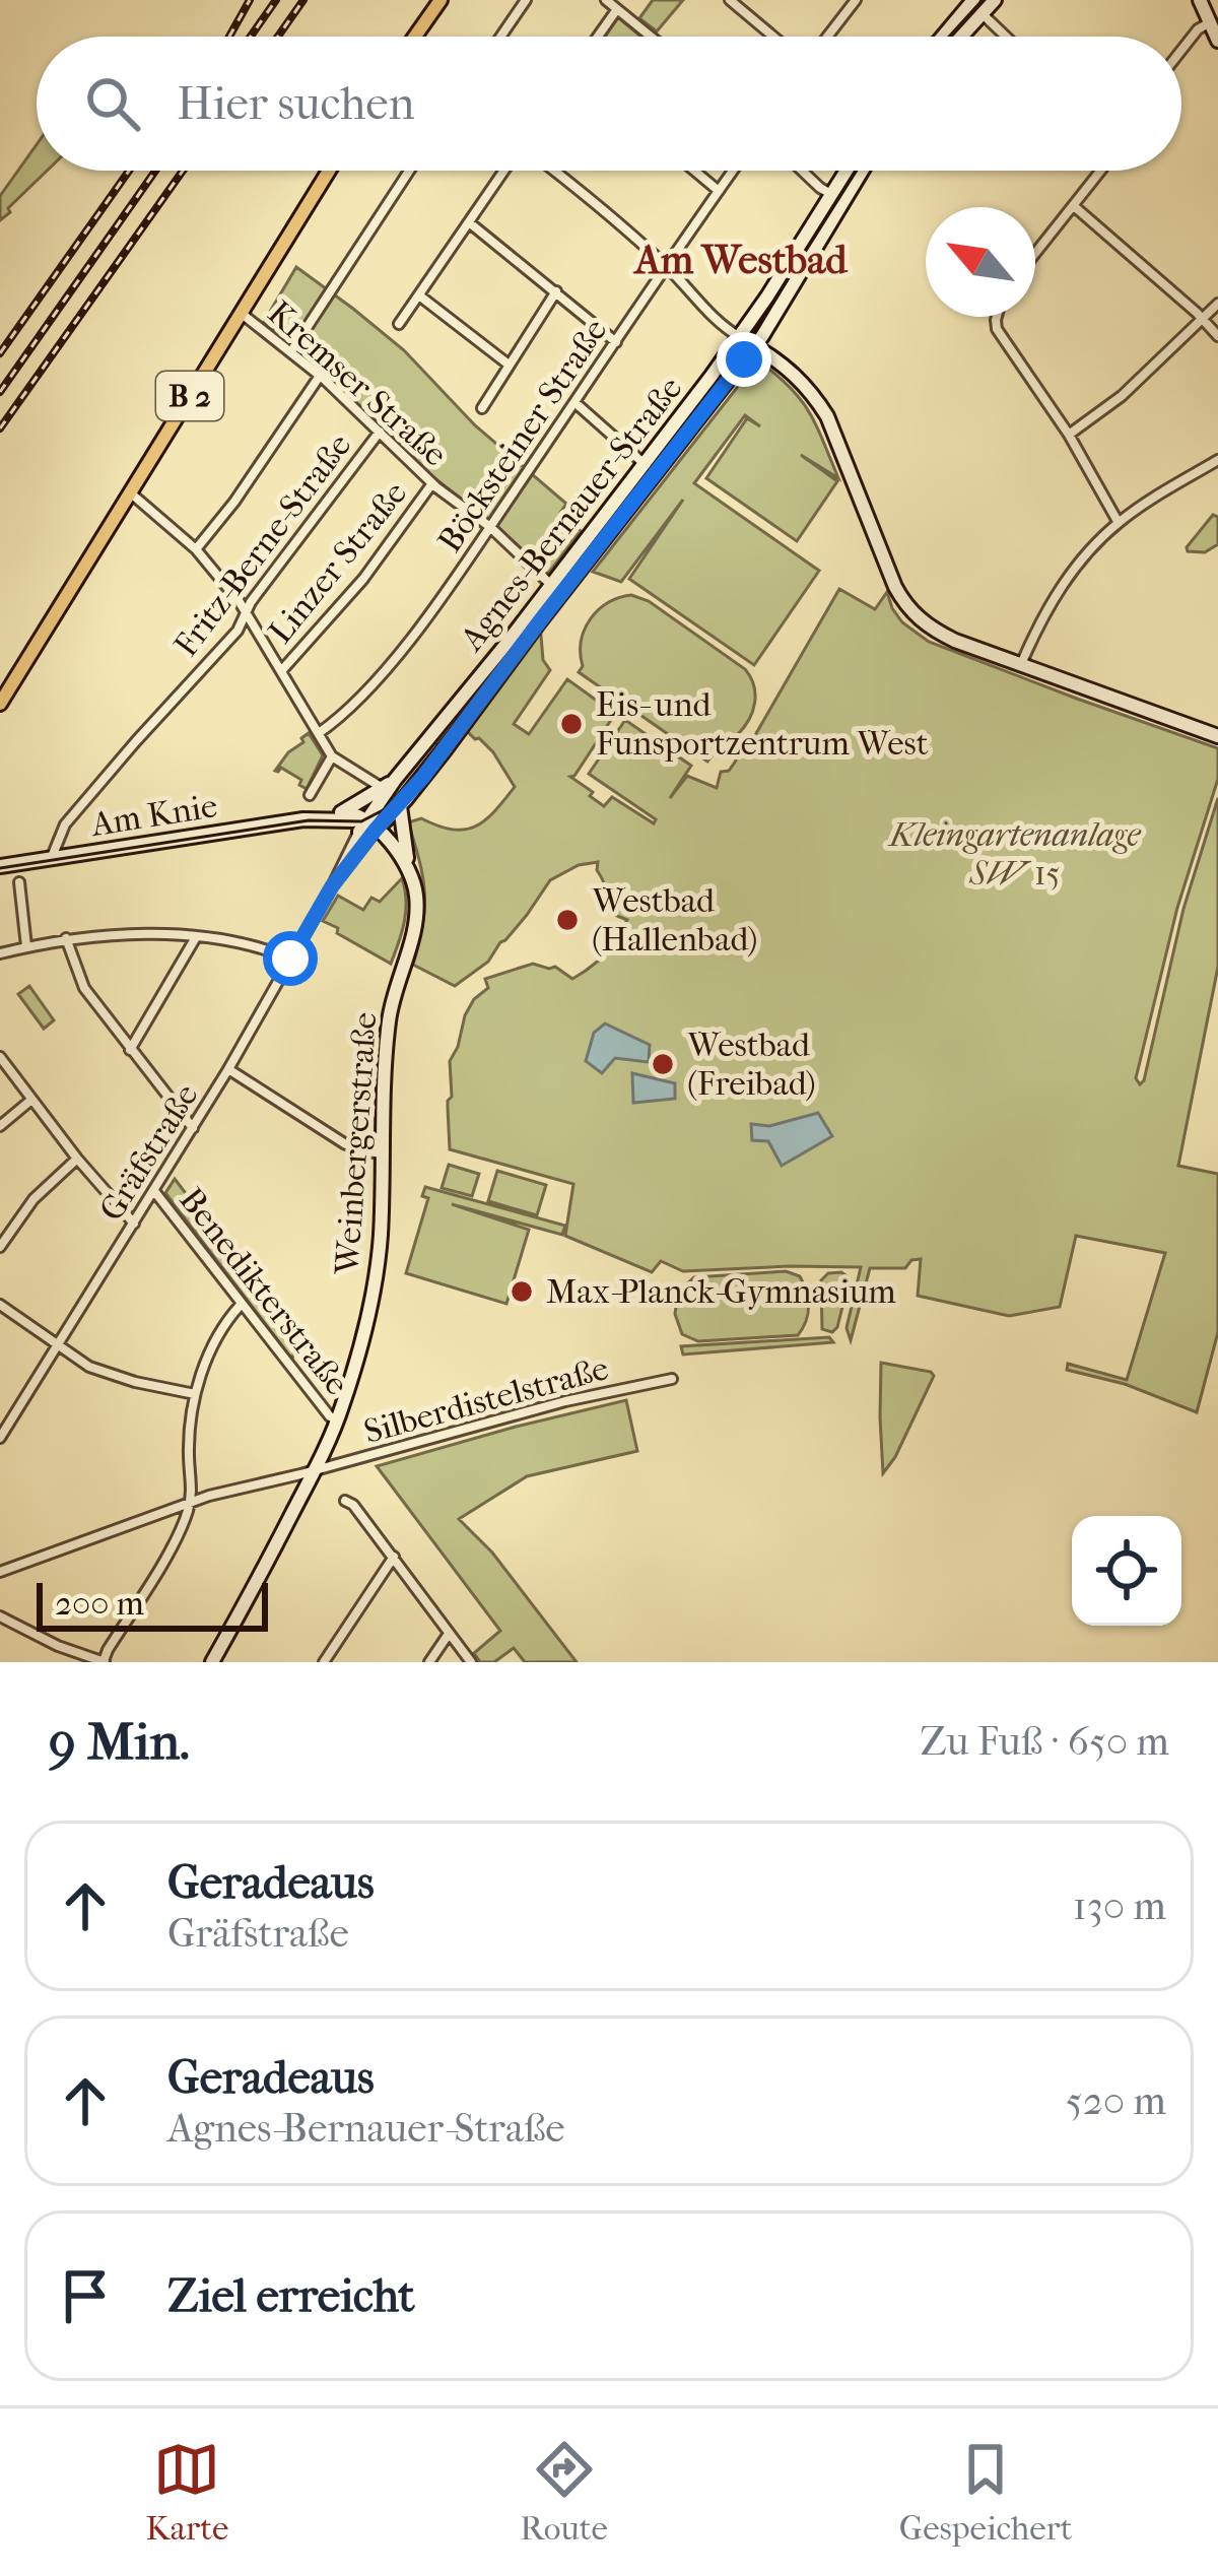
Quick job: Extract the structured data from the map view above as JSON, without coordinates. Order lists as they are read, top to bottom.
{
  "streets": {
    "main road": [
      "B 2",
      "Agnes-Bernauer-Straße",
      "Am Knie",
      "Weinbergerstraße"
    ],
    "street": [
      "Kremser Straße",
      "Böcksteiner Straße",
      "Fritz-Berne-Straße",
      "Linzer Straße",
      "Gräfstraße",
      "Benedikterstraße",
      "Silberdistelstraße"
    ]
  },
  "crossings": [
    ["Kremser Straße", "B 2"],
    ["Kremser Straße", "Böcksteiner Straße"],
    ["Kremser Straße", "Agnes-Bernauer-Straße"],
    ["Kremser Straße", "Fritz-Berne-Straße"],
    ["Kremser Straße", "Linzer Straße"],
    ["Agnes-Bernauer-Straße", "Am Knie"],
    ["Agnes-Bernauer-Straße", "Weinbergerstraße"],
    ["Agnes-Bernauer-Straße", "Gräfstraße"],
    ["Fritz-Berne-Straße", "Am Knie"],
    ["Am Knie", "Gräfstraße"],
    ["Weinbergerstraße", "Benedikterstraße"],
    ["Weinbergerstraße", "Silberdistelstraße"],
    ["Gräfstraße", "Benedikterstraße"]
  ],
  "districts": ["Am Westbad"],
  "parks": ["Kleingartenanlage SW 15"],
  "places": [
    "Eis- und Funsportzentrum West",
    "Westbad (Hallenbad)",
    "Westbad (Freibad)",
    "Max-Planck-Gymnasium"
  ],
  "scale_bar": "200 m",
  "north": "top left",
  "page": {
    "search": "Hier suchen",
    "scale": "200 m",
    "heading": ["9 Min.", "Zu Fuß · 650 m"],
    "list": [
      ["Geradeaus", "Gräfstraße", "130 m"],
      ["Geradeaus", "Agnes-Bernauer-Straße", "520 m"],
      "Ziel erreicht"
    ],
    "nav": ["Karte", "Route", "Gespeichert"]
  }
}
